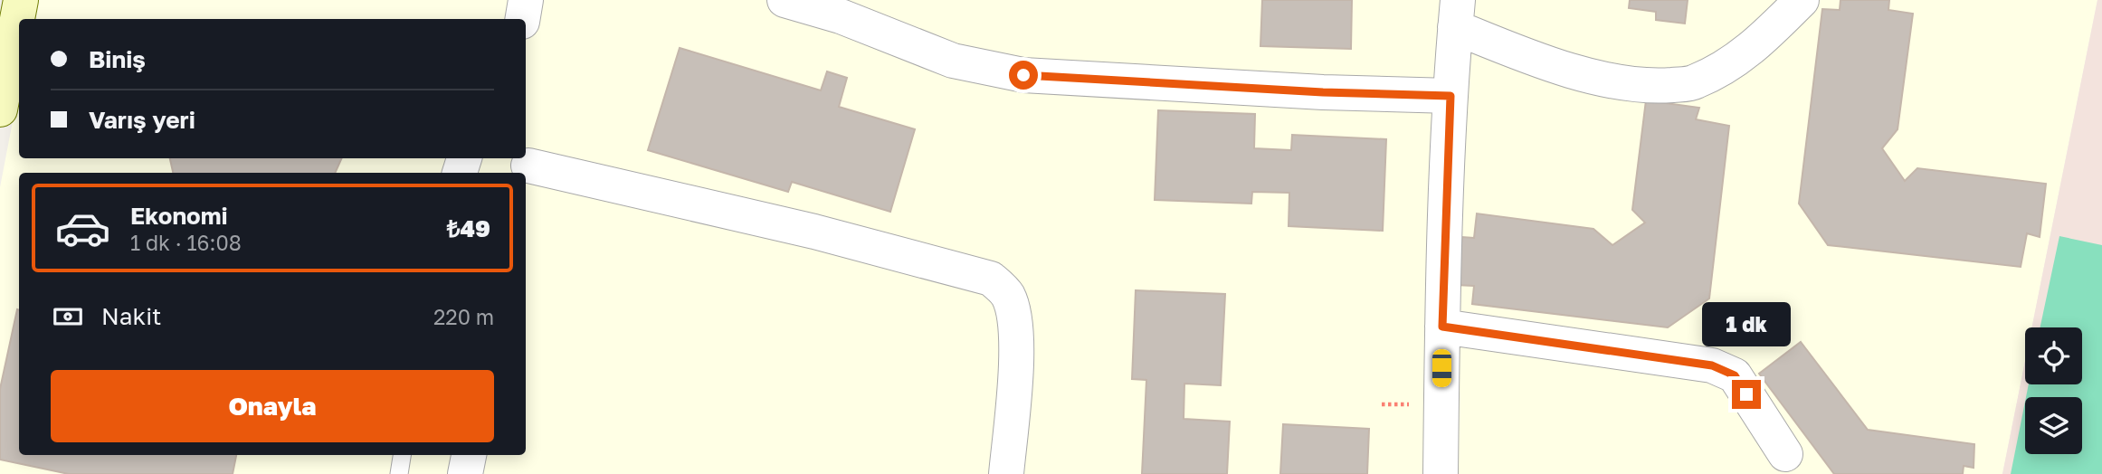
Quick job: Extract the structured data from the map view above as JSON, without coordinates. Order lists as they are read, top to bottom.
{
  "page": {
    "banner": ["Biniş", "Varış yeri"],
    "list": [
      {
        "name": "Ekonomi",
        "note": "1 dk · 16:08",
        "value": "₺49"
      }
    ],
    "pay": ["Nakit", "220 m"],
    "bubble": "1 dk",
    "buttons": "Onayla"
  }
}
